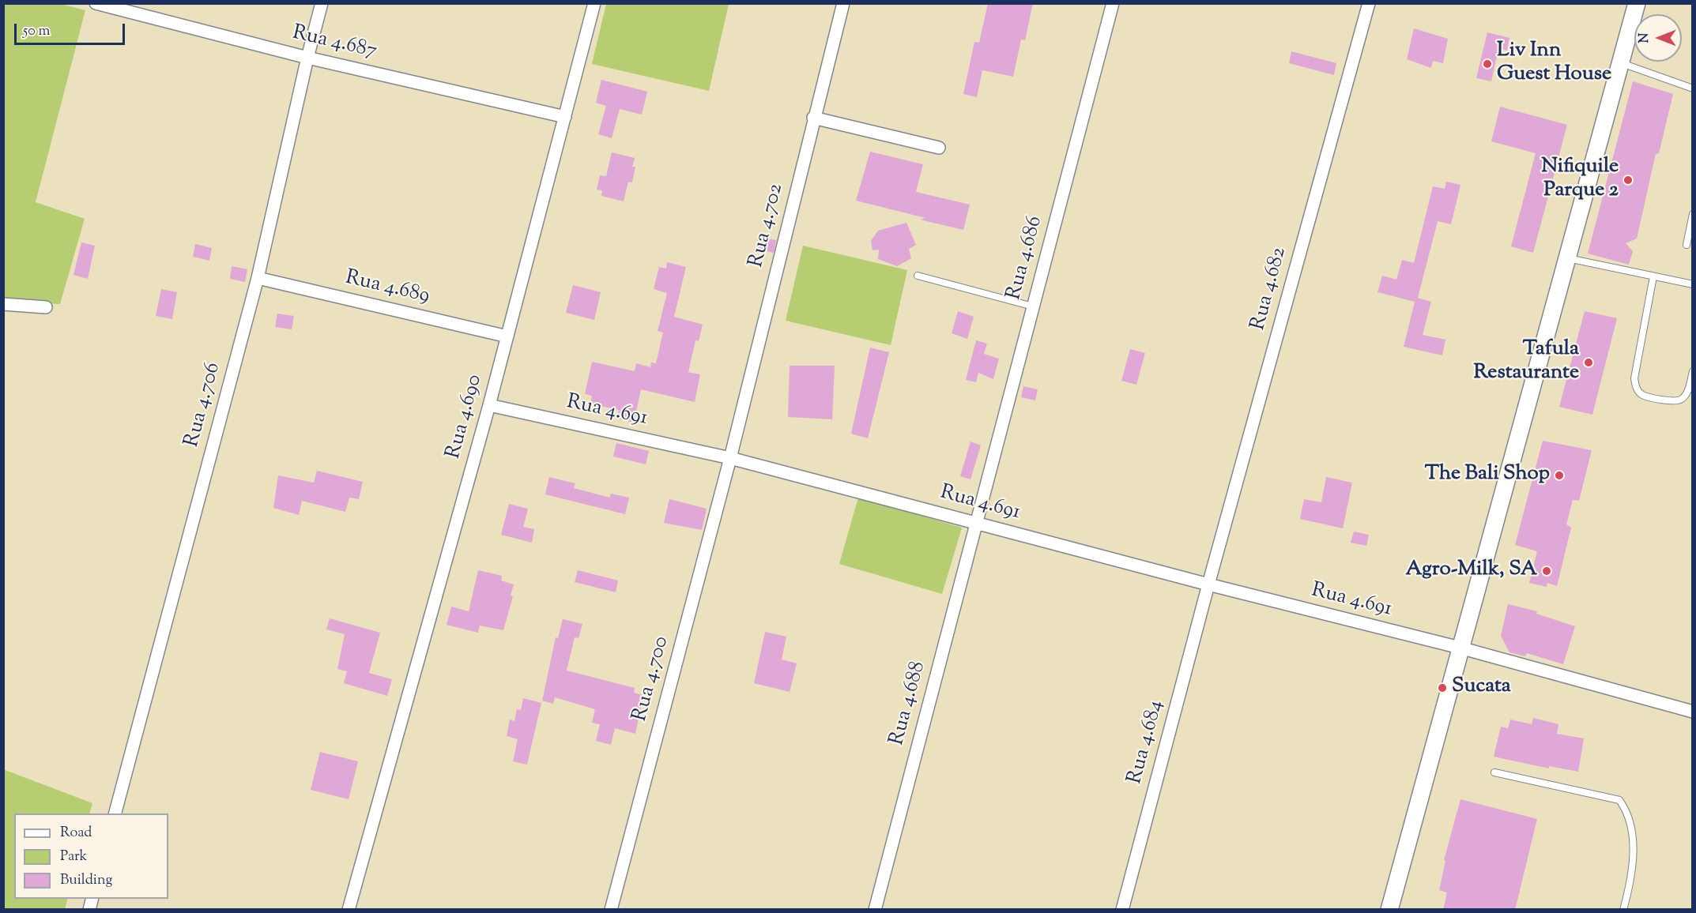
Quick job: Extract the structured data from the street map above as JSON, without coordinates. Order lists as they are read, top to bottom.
{
  "streets": {
    "street": [
      "Rua 4.687",
      "Rua 4.702",
      "Rua 4.686",
      "Rua 4.689",
      "Rua 4.682",
      "Rua 4.706",
      "Rua 4.691",
      "Rua 4.690",
      "Rua 4.700",
      "Rua 4.688",
      "Rua 4.684"
    ]
  },
  "crossings": [
    ["Rua 4.687", "Rua 4.706"],
    ["Rua 4.687", "Rua 4.690"],
    ["Rua 4.702", "Rua 4.691"],
    ["Rua 4.702", "Rua 4.700"],
    ["Rua 4.686", "Rua 4.691"],
    ["Rua 4.686", "Rua 4.688"],
    ["Rua 4.689", "Rua 4.706"],
    ["Rua 4.689", "Rua 4.690"],
    ["Rua 4.682", "Rua 4.691"],
    ["Rua 4.682", "Rua 4.684"],
    ["Rua 4.691", "Rua 4.690"],
    ["Rua 4.691", "Rua 4.700"],
    ["Rua 4.691", "Rua 4.688"],
    ["Rua 4.691", "Rua 4.684"]
  ],
  "places": [
    "Liv Inn Guest House",
    "Nifiquile Parque 2",
    "Tafula Restaurante",
    "The Bali Shop",
    "Agro-Milk, SA",
    "Sucata"
  ],
  "legend": ["Road", "Park", "Building"],
  "scale_bar": "50 m",
  "north": "left"
}
